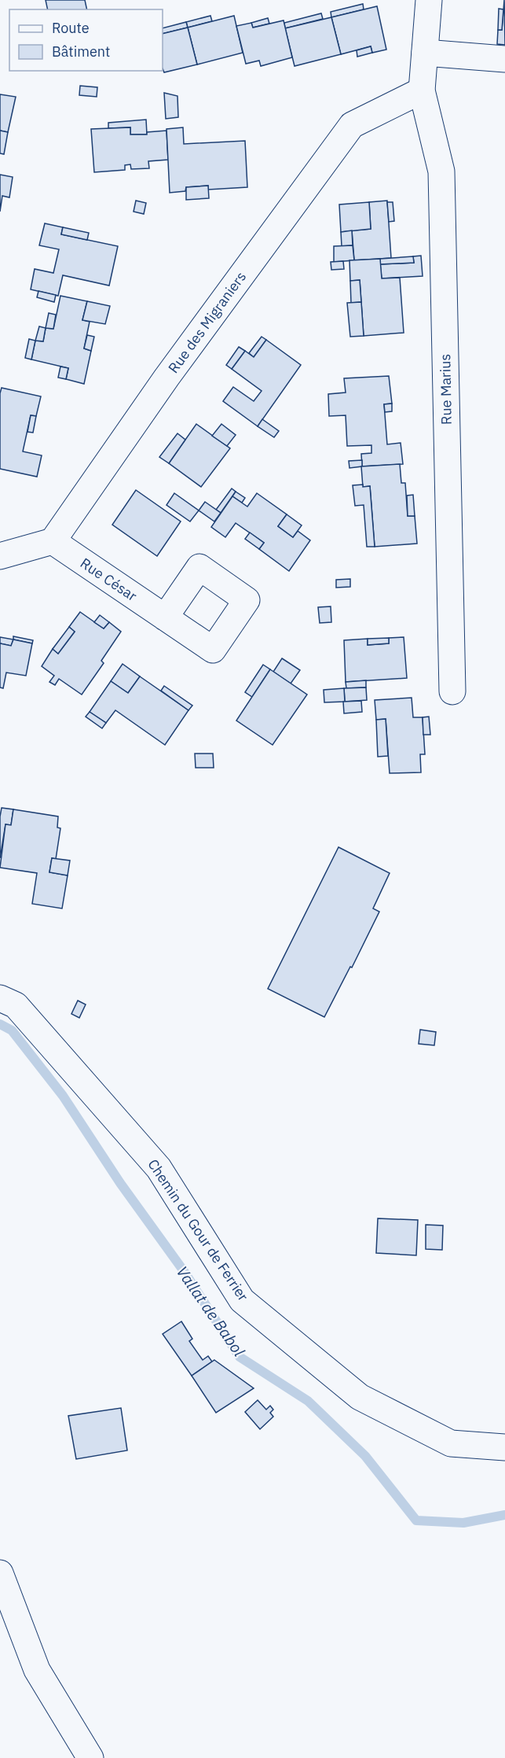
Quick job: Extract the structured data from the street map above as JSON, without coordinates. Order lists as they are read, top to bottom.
{
  "streets": {
    "street": [
      "Rue des Migraniers",
      "Rue Marius",
      "Rue César",
      "Chemin du Gour de Ferrier"
    ]
  },
  "crossings": [
    ["Rue des Migraniers", "Rue Marius"],
    ["Rue des Migraniers", "Rue César"]
  ],
  "water": ["Vallat de Babol"],
  "legend": ["Route", "Bâtiment"]
}
